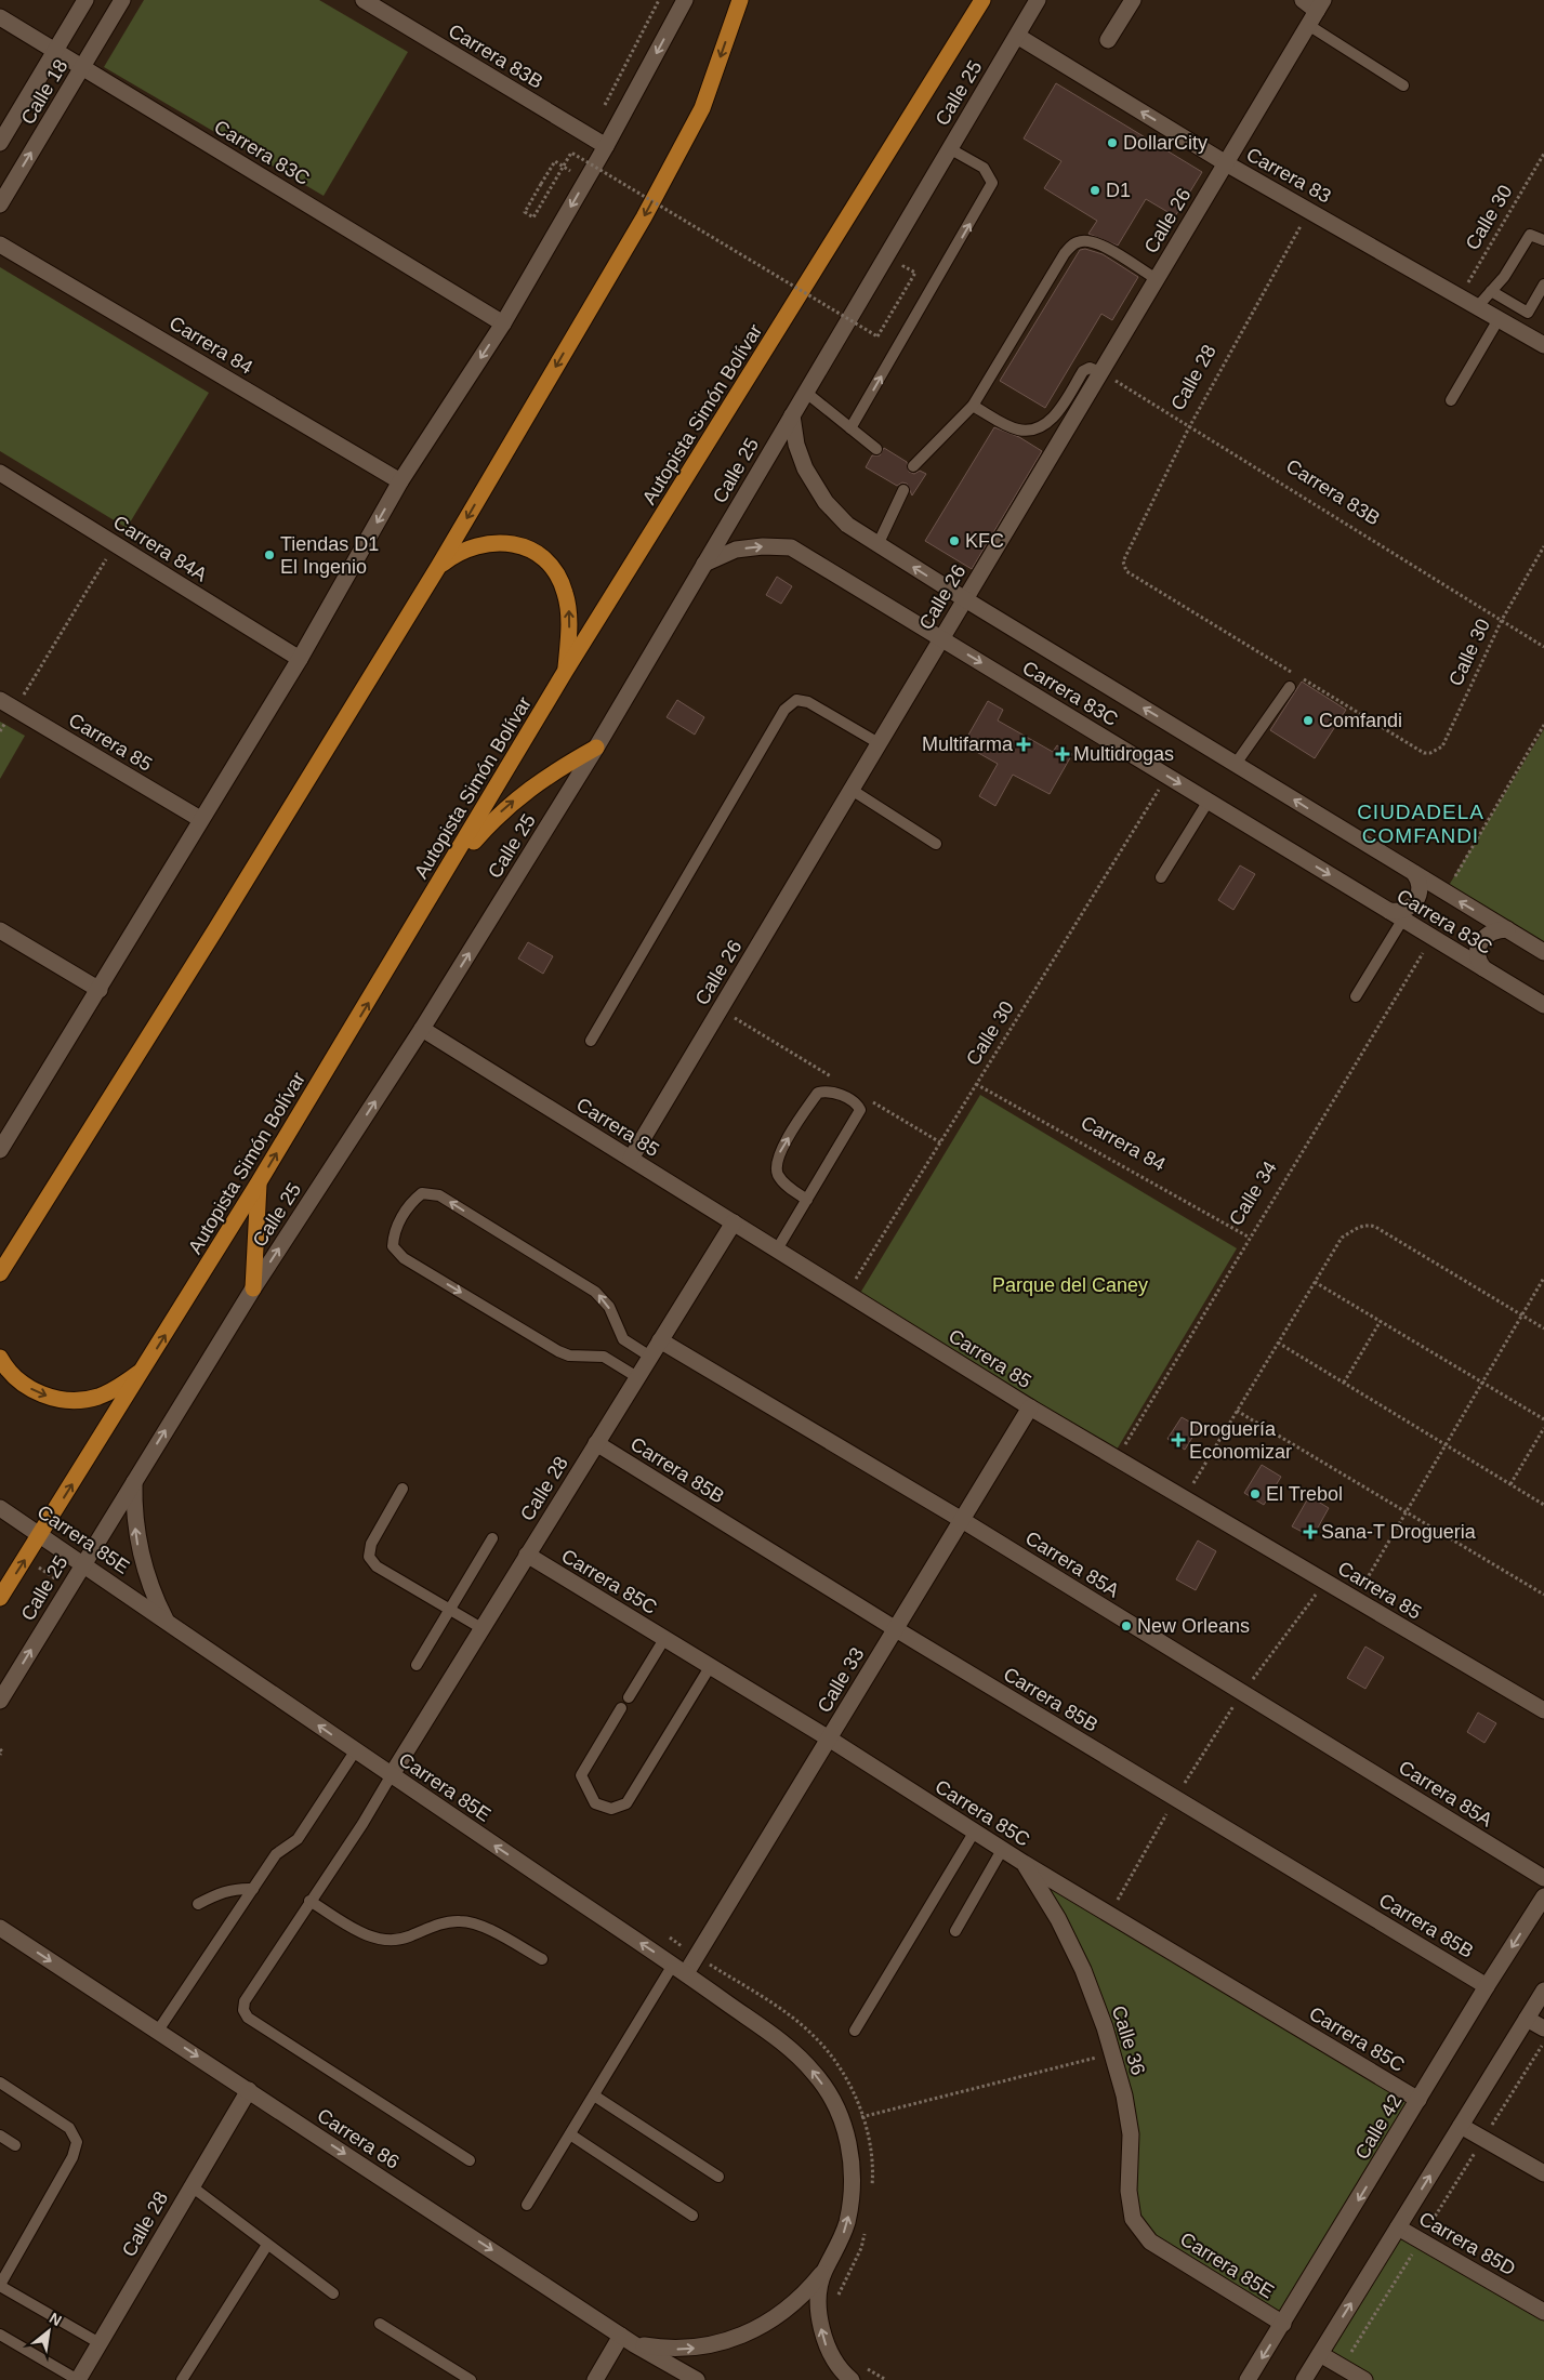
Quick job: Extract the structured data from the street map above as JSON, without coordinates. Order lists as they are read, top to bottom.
{
  "streets": {
    "highway": ["Autopista Simón Bolívar"],
    "street": [
      "Carrera 83B",
      "Calle 18",
      "Calle 25",
      "Carrera 83C",
      "Carrera 83",
      "Calle 26",
      "Carrera 84",
      "Calle 28",
      "Carrera 84A",
      "Carrera 85",
      "Carrera 85B",
      "Carrera 85E",
      "Carrera 85A",
      "Carrera 85C",
      "Calle 33",
      "Calle 36",
      "Calle 42",
      "Carrera 86",
      "Carrera 85D"
    ],
    "path": ["Calle 30", "Calle 34"]
  },
  "crossings": [
    ["Carrera 83B", "Calle 30"],
    ["Carrera 83B", "Calle 26"],
    ["Carrera 83B", "Calle 28"],
    ["Calle 18", "Carrera 83C"],
    ["Calle 25", "Carrera 83C"],
    ["Calle 25", "Carrera 83"],
    ["Calle 25", "Carrera 85"],
    ["Calle 25", "Carrera 85E"],
    ["Carrera 83C", "Calle 26"],
    ["Carrera 83", "Calle 30"],
    ["Carrera 83", "Calle 26"],
    ["Carrera 83", "Calle 28"],
    ["Calle 30", "Carrera 84"],
    ["Calle 30", "Calle 28"],
    ["Calle 30", "Carrera 85"],
    ["Calle 26", "Carrera 85"],
    ["Carrera 84", "Calle 34"],
    ["Calle 28", "Carrera 85"],
    ["Calle 28", "Carrera 85B"],
    ["Calle 28", "Carrera 85E"],
    ["Calle 28", "Carrera 85A"],
    ["Calle 28", "Carrera 85C"],
    ["Calle 28", "Carrera 86"],
    ["Autopista Simón Bolívar", "Carrera 85E"],
    ["Carrera 85", "Calle 34"],
    ["Carrera 85", "Calle 33"],
    ["Carrera 85B", "Calle 33"],
    ["Carrera 85B", "Calle 42"],
    ["Carrera 85E", "Calle 33"],
    ["Carrera 85E", "Calle 36"],
    ["Carrera 85E", "Calle 42"],
    ["Carrera 85A", "Calle 33"],
    ["Carrera 85C", "Calle 33"],
    ["Carrera 85C", "Calle 36"],
    ["Carrera 85C", "Calle 42"]
  ],
  "one_way": [
    "Calle 25",
    "Carrera 83",
    "Autopista Simón Bolívar",
    "Carrera 85E",
    "Carrera 86"
  ],
  "districts": ["CIUDADELA COMFANDI"],
  "parks": ["Parque del Caney"],
  "places": {
    "other": [
      "DollarCity",
      "D1",
      "KFC",
      "Tiendas D1 El Ingenio",
      "Comfandi",
      "El Trebol",
      "New Orleans"
    ],
    "health": [
      "Multifarma",
      "Multidrogas",
      "Droguería Economizar",
      "Sana-T Drogueria"
    ]
  },
  "north": "top right"
}
